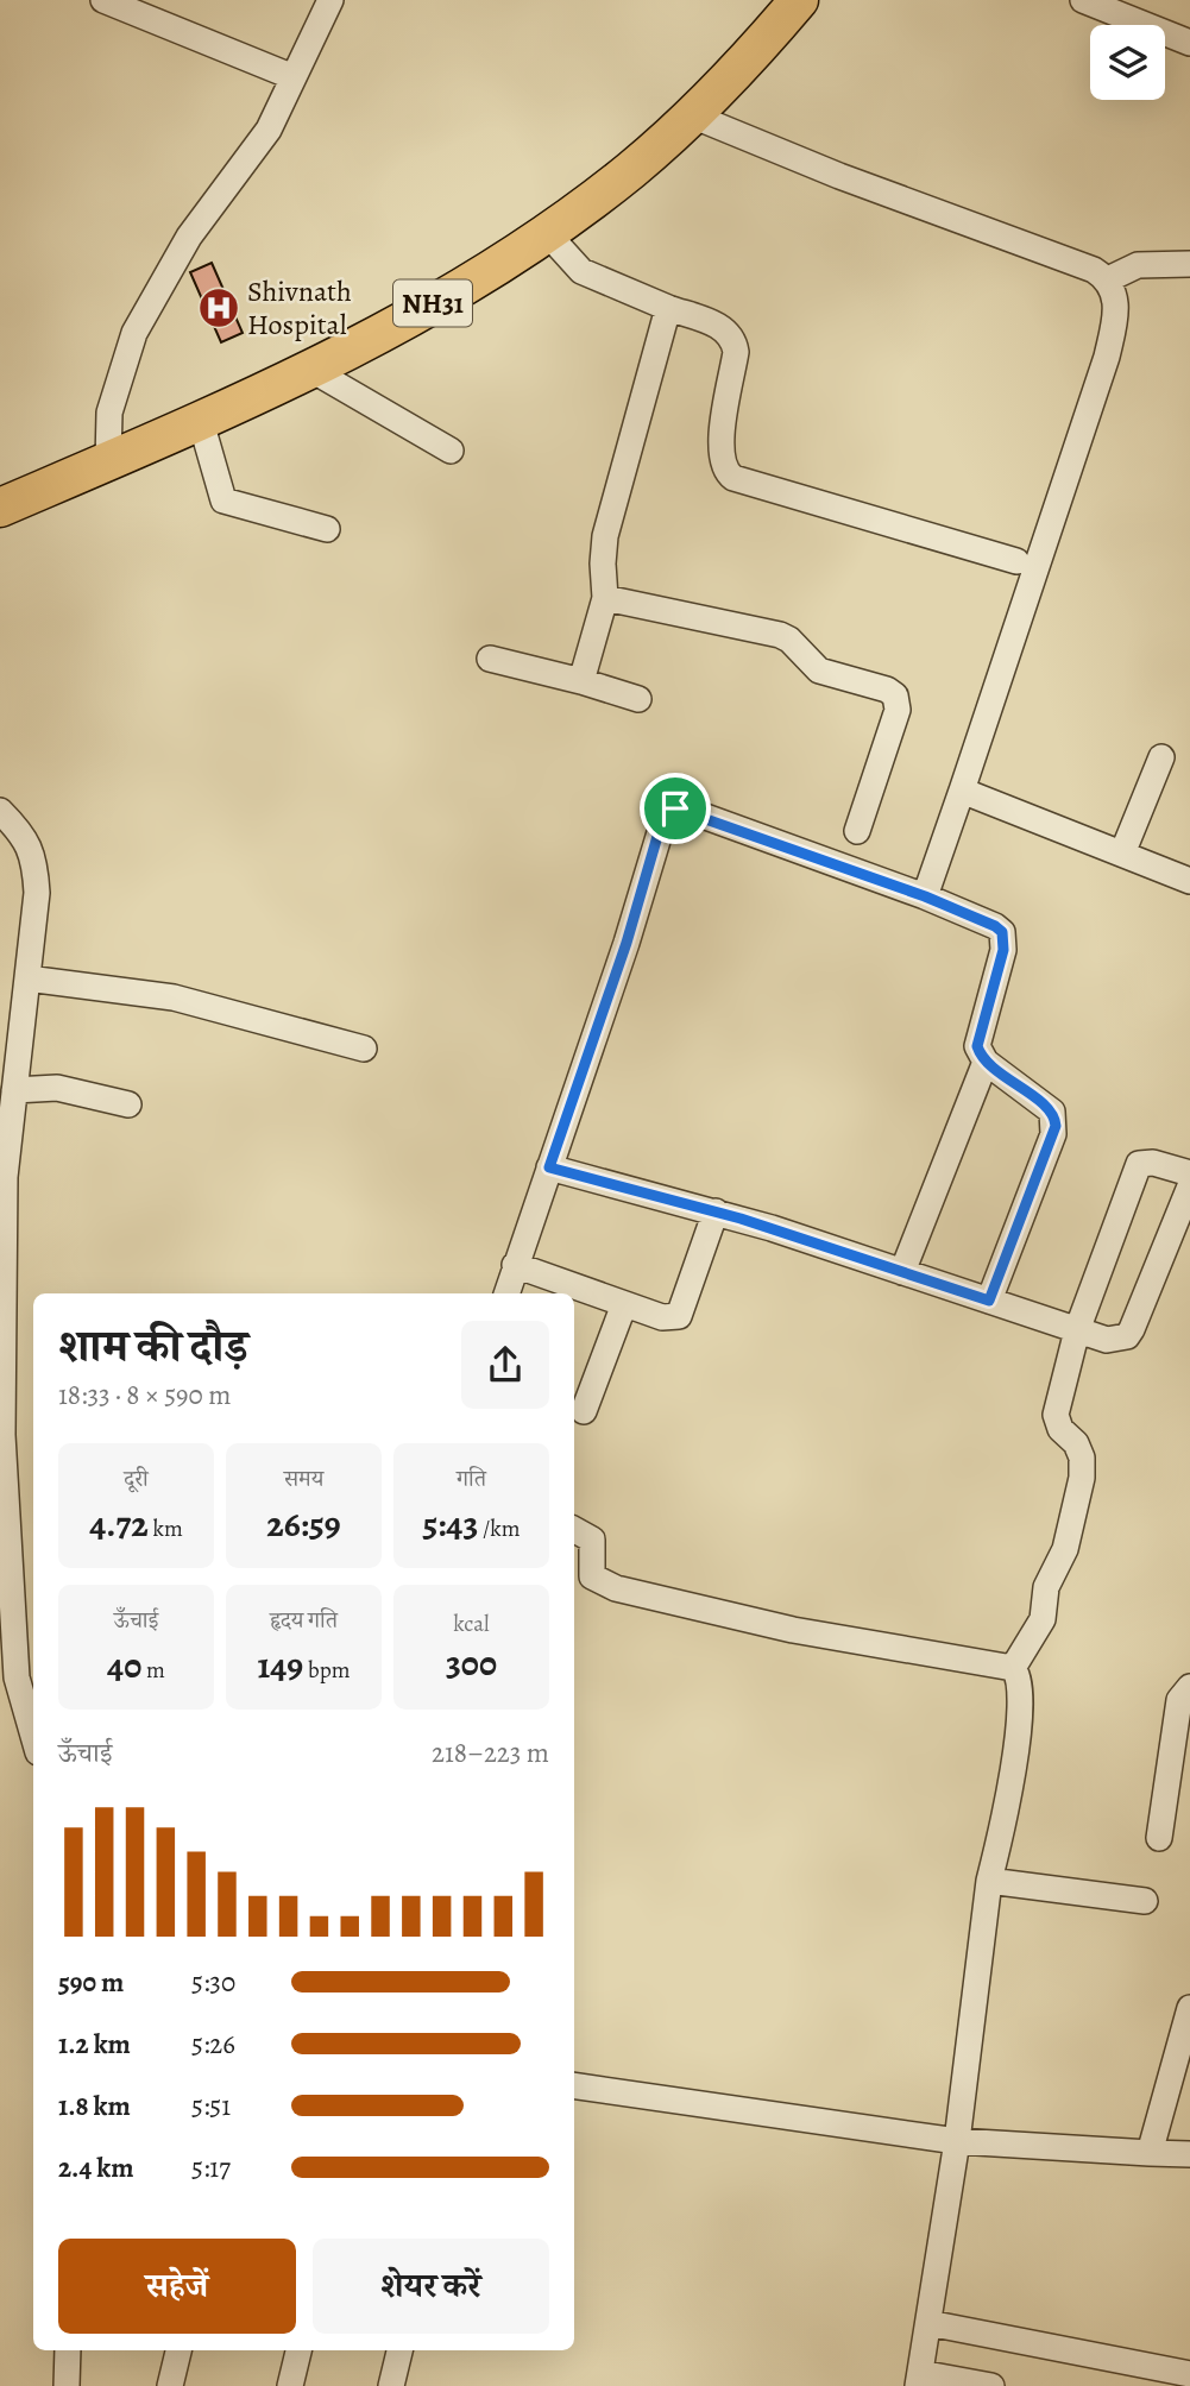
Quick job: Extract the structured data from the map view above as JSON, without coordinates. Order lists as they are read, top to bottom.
{
  "streets": {
    "highway": ["NH31"]
  },
  "places": {
    "hospital": ["Shivnath Hospital"]
  },
  "page": {
    "heading": ["शाम की दौड़", "18:33 · 8 × 590 m"],
    "stats": [
      ["दूरी", "4.72 km"],
      ["समय", "26:59"],
      ["गति", "5:43 /km"],
      ["ऊँचाई", "40 m"],
      ["हृदय गति", "149 bpm"],
      ["kcal", "300"]
    ],
    "chart": ["ऊँचाई", "218–223 m"],
    "list": [
      {
        "name": "590 m",
        "note": "5:30"
      },
      {
        "name": "1.2 km",
        "note": "5:26"
      },
      {
        "name": "1.8 km",
        "note": "5:51"
      },
      {
        "name": "2.4 km",
        "note": "5:17"
      }
    ],
    "buttons": ["सहेजें", "शेयर करें"]
  }
}
